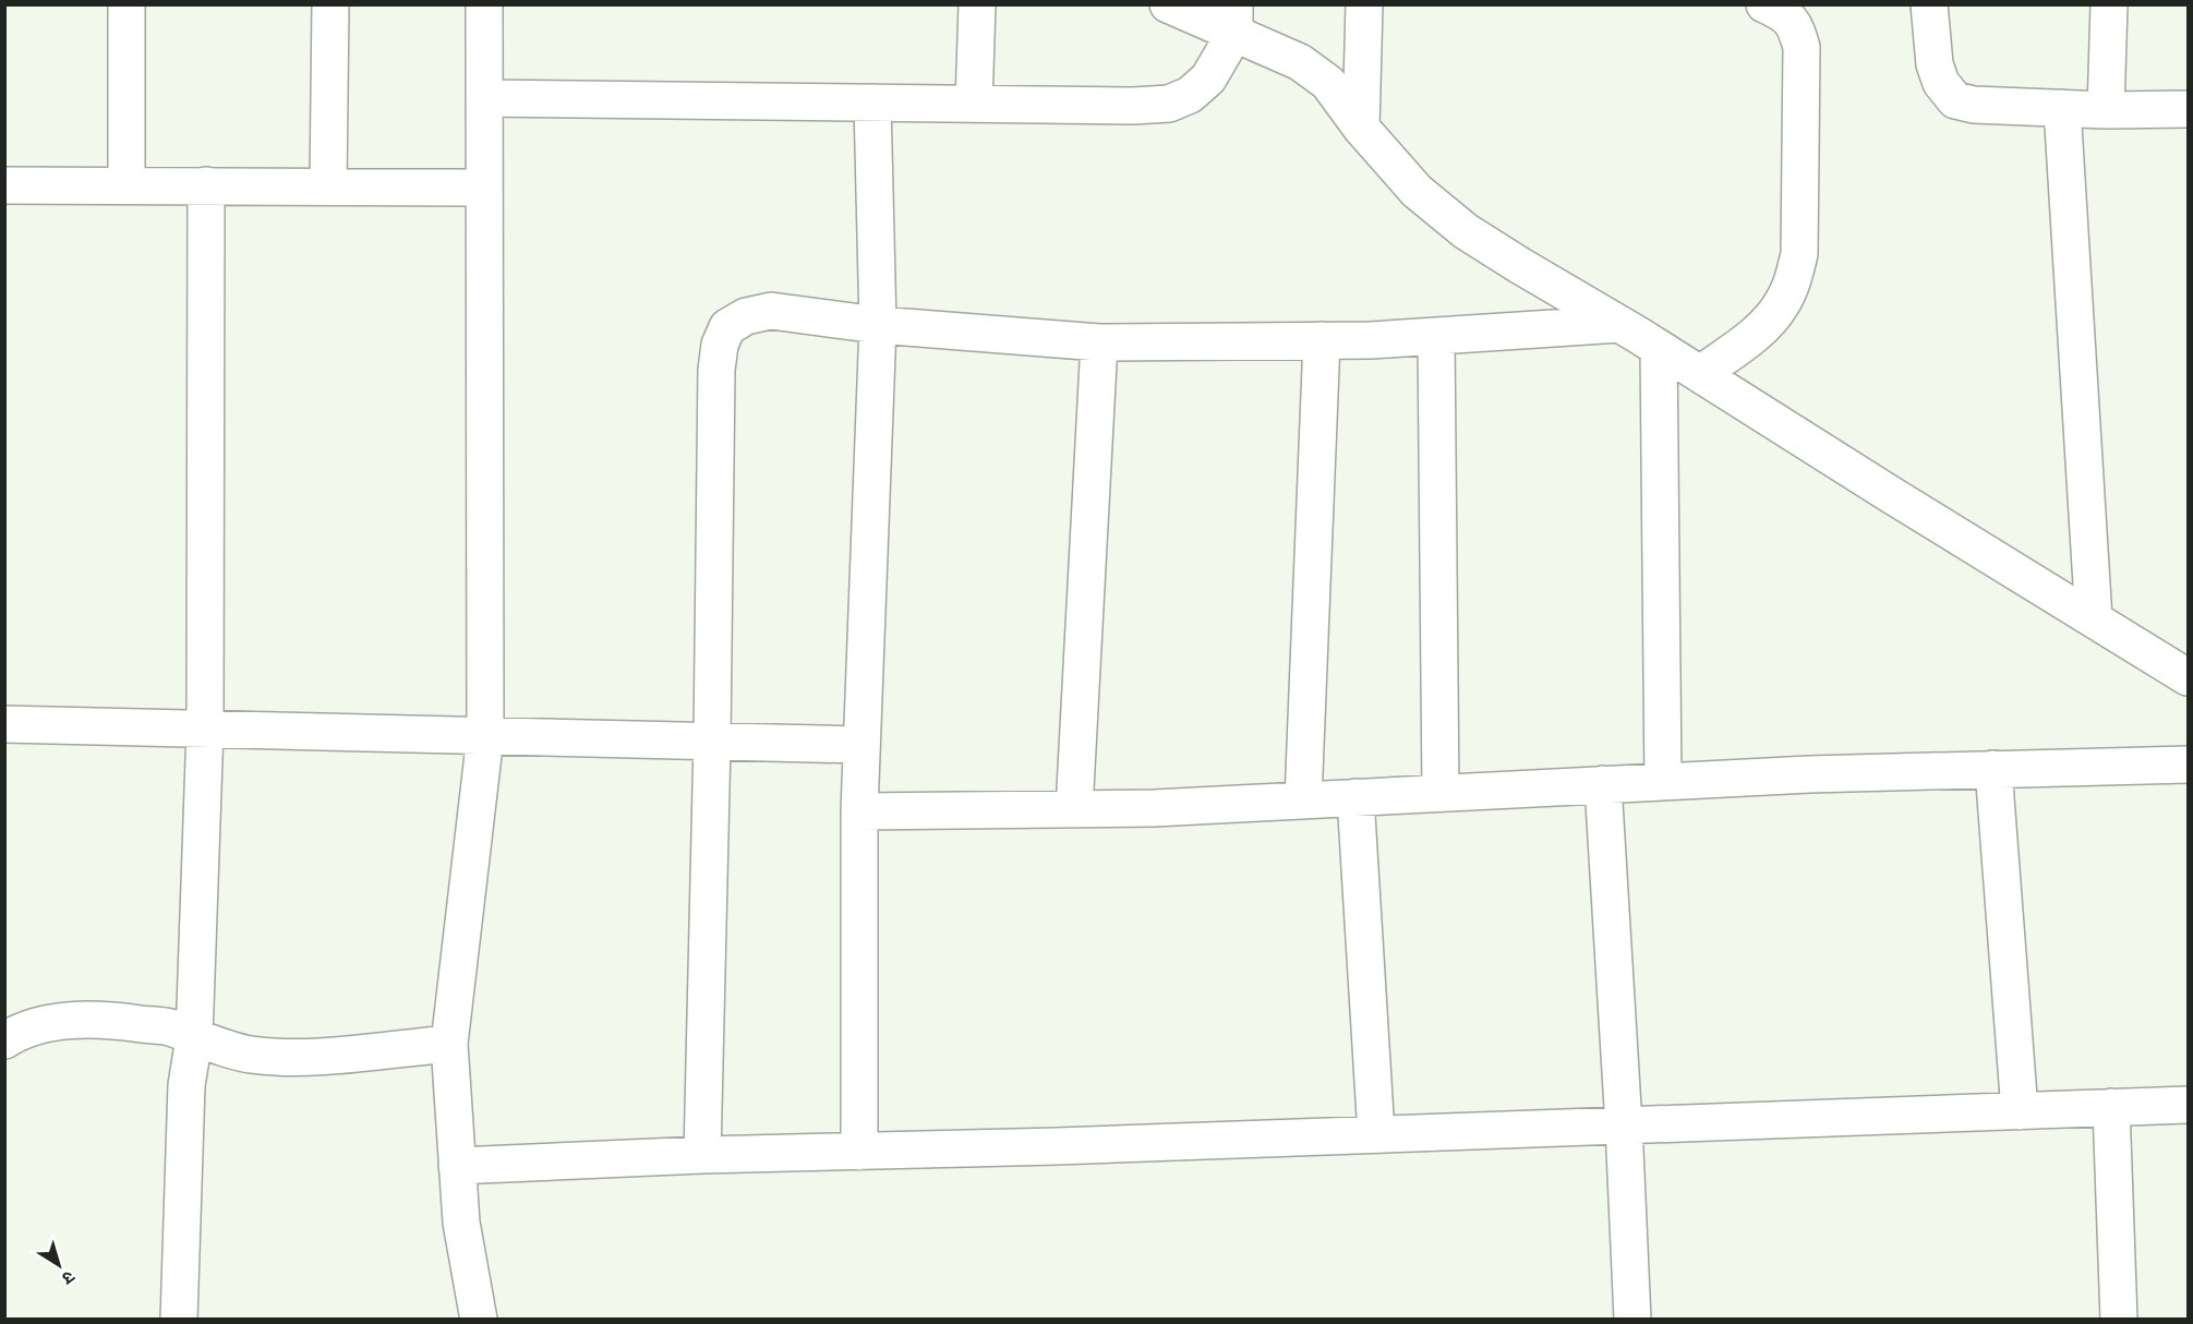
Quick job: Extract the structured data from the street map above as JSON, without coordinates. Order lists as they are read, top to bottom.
{
  "north": "bottom right"
}
